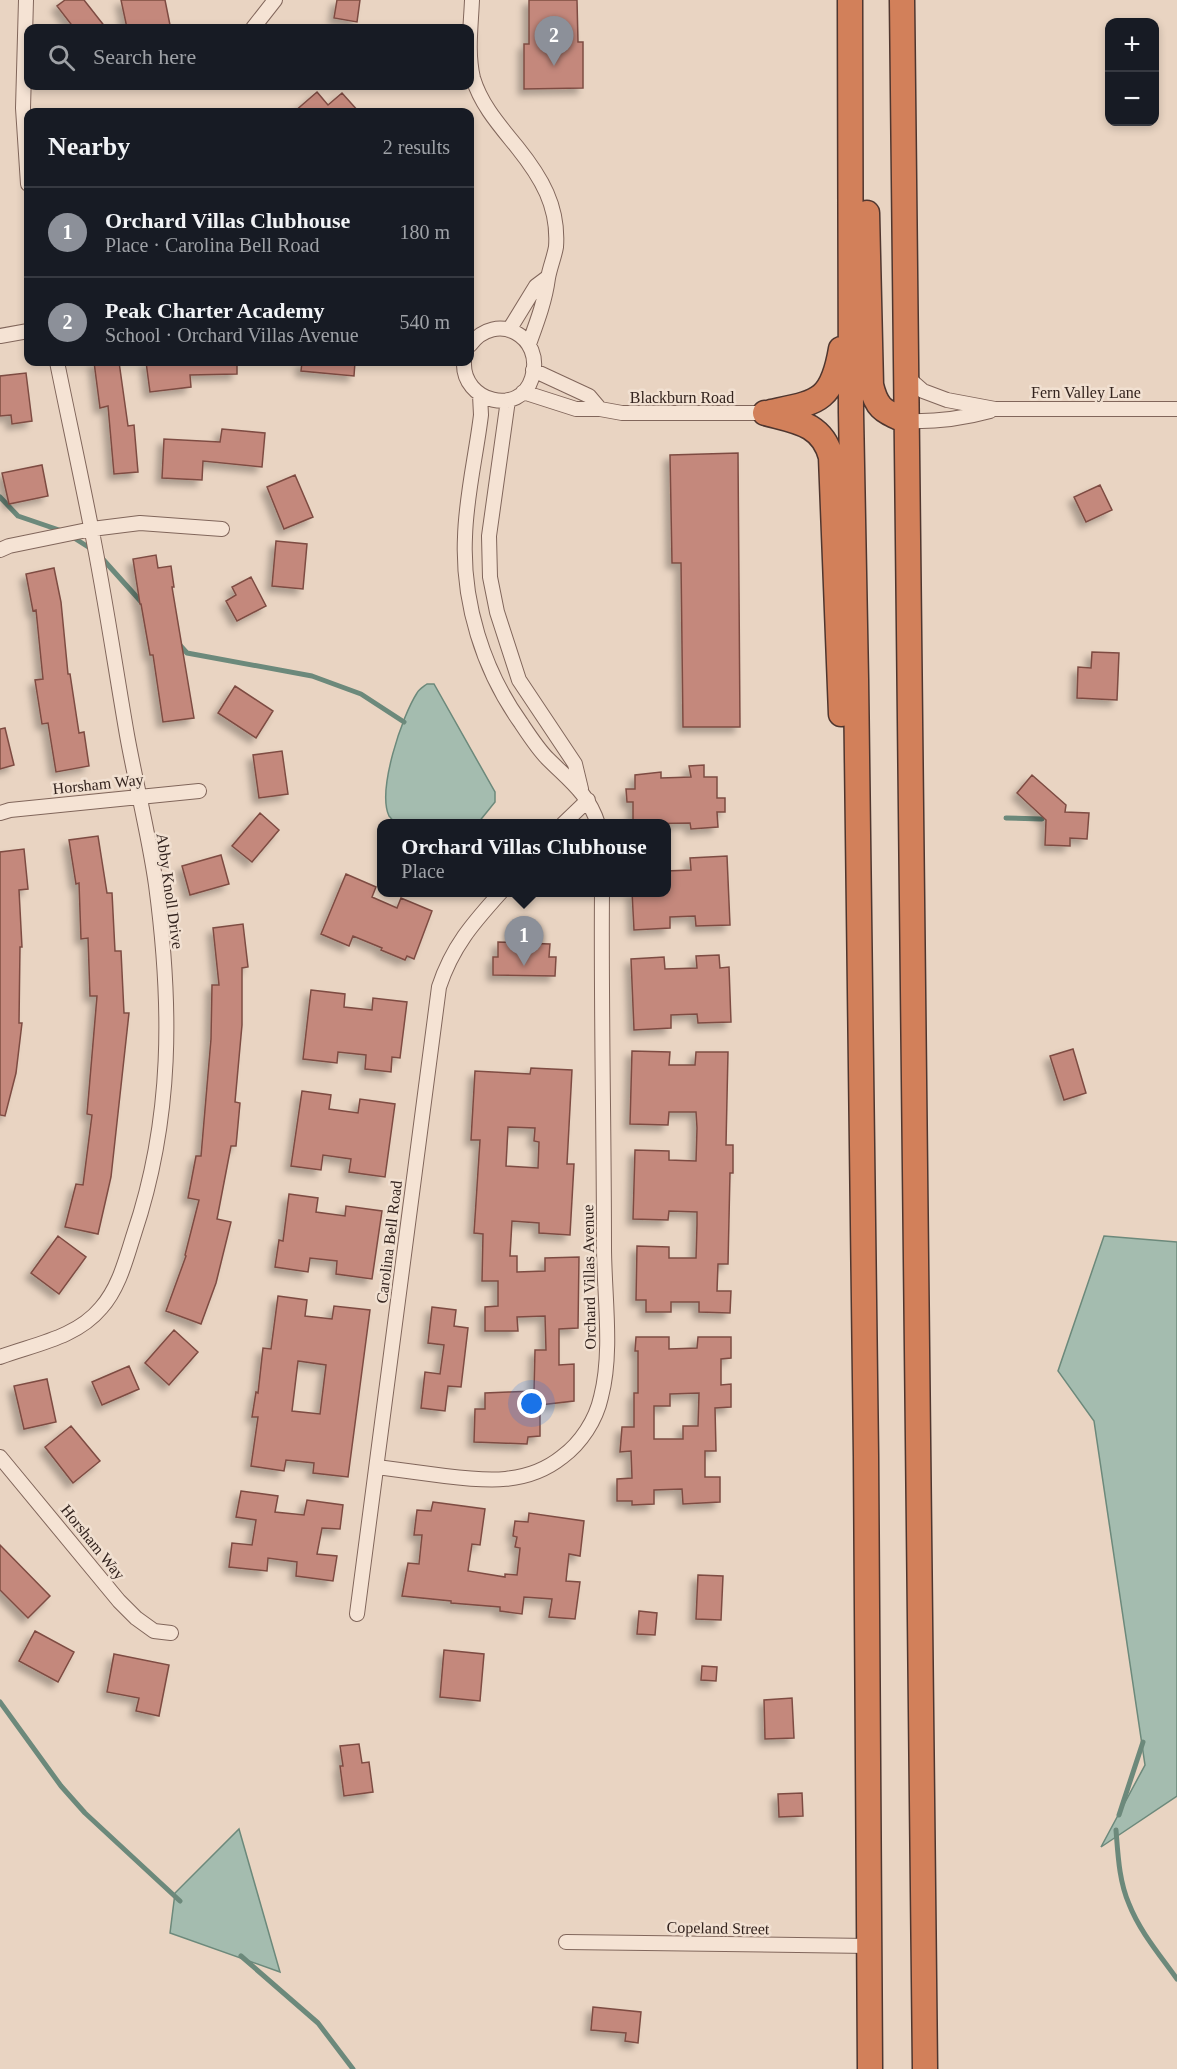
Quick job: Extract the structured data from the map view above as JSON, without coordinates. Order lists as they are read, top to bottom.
{
  "streets": {
    "street": [
      "Fern Valley Lane",
      "Blackburn Road",
      "Horsham Way",
      "Abby Knoll Drive",
      "Carolina Bell Road",
      "Orchard Villas Avenue",
      "Copeland Street"
    ]
  },
  "crossings": [
    ["Horsham Way", "Abby Knoll Drive"],
    ["Carolina Bell Road", "Orchard Villas Avenue"]
  ],
  "page": {
    "pins": ["2", "1"],
    "map_buttons": ["+", "−"],
    "search": "Search here",
    "heading": ["Nearby", "2 results"],
    "list": [
      {
        "mark": "1",
        "name": "Orchard Villas Clubhouse",
        "note": "Place · Carolina Bell Road",
        "value": "180 m"
      },
      {
        "mark": "2",
        "name": "Peak Charter Academy",
        "note": "School · Orchard Villas Avenue",
        "value": "540 m"
      }
    ],
    "popup": ["Orchard Villas Clubhouse", "Place"]
  }
}
